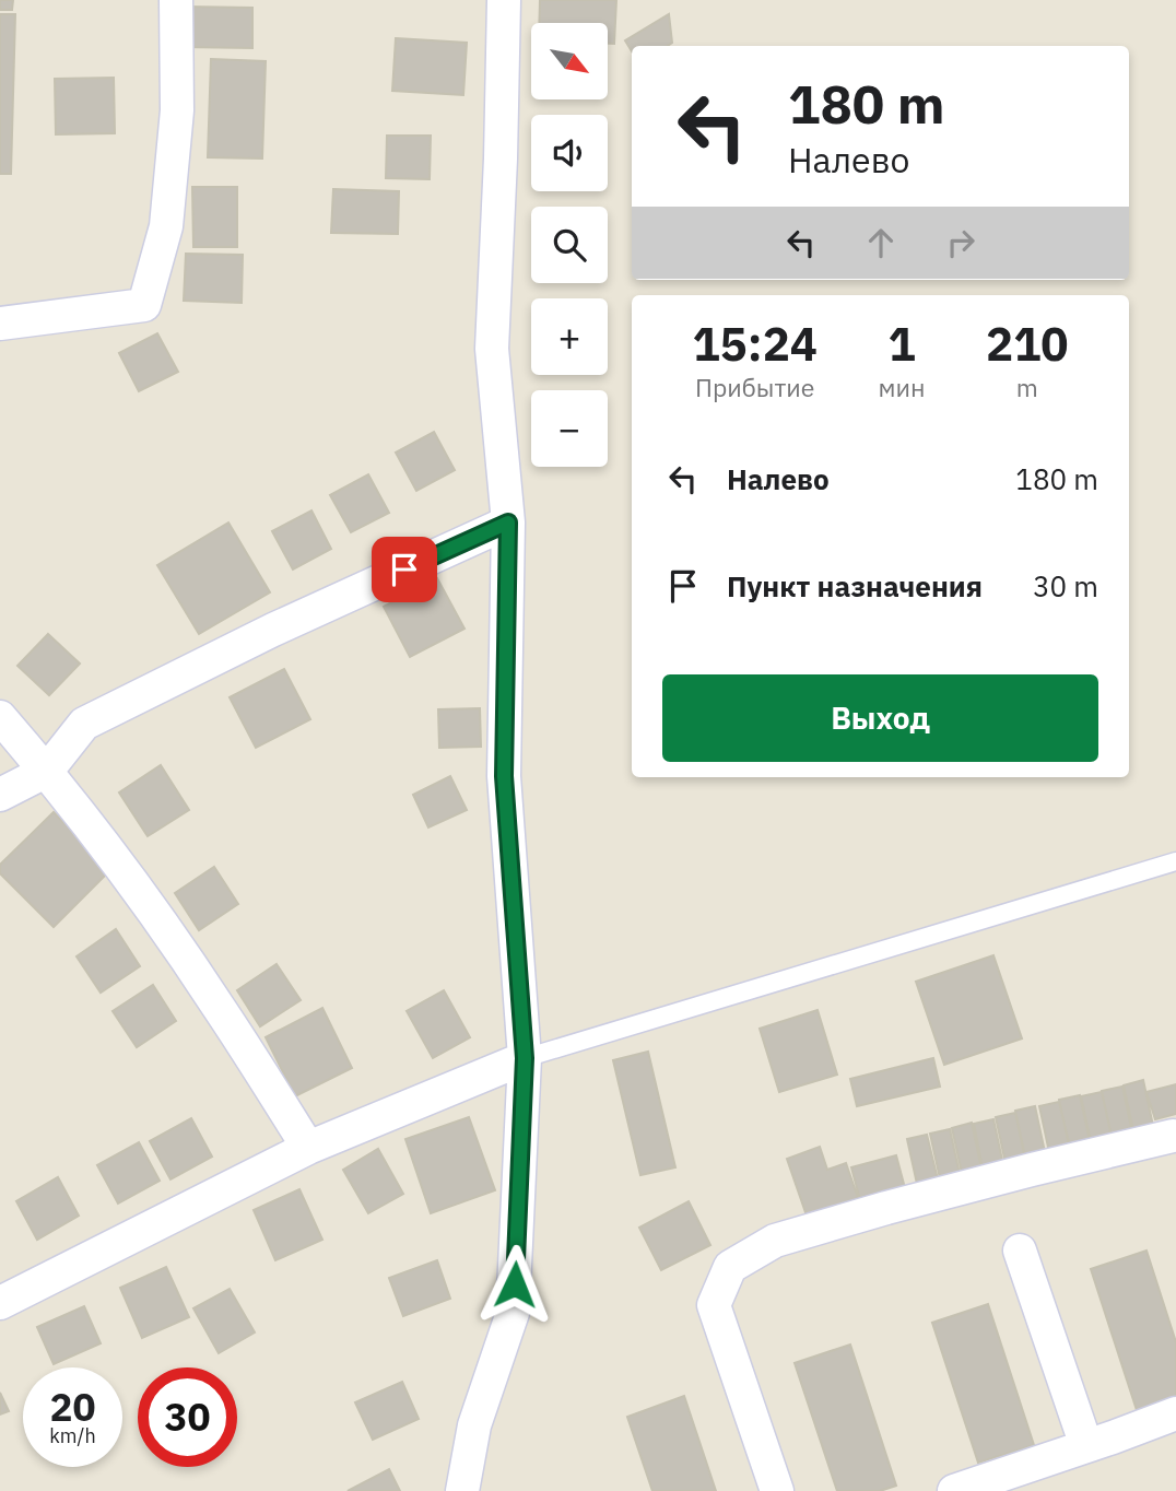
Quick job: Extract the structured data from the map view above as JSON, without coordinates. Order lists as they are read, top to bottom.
{
  "north": "bottom right",
  "page": {
    "map_buttons": ["+", "−"],
    "turn": ["180 m", "Налево"],
    "eta": [
      "15:24",
      "Прибытие",
      "1",
      "мин",
      "210",
      "m"
    ],
    "list": [
      {
        "name": "Налево",
        "value": "180 m"
      },
      {
        "name": "Пункт назначения",
        "value": "30 m"
      }
    ],
    "buttons": "Выход",
    "speed": "20 km/h",
    "limit": "30"
  }
}
